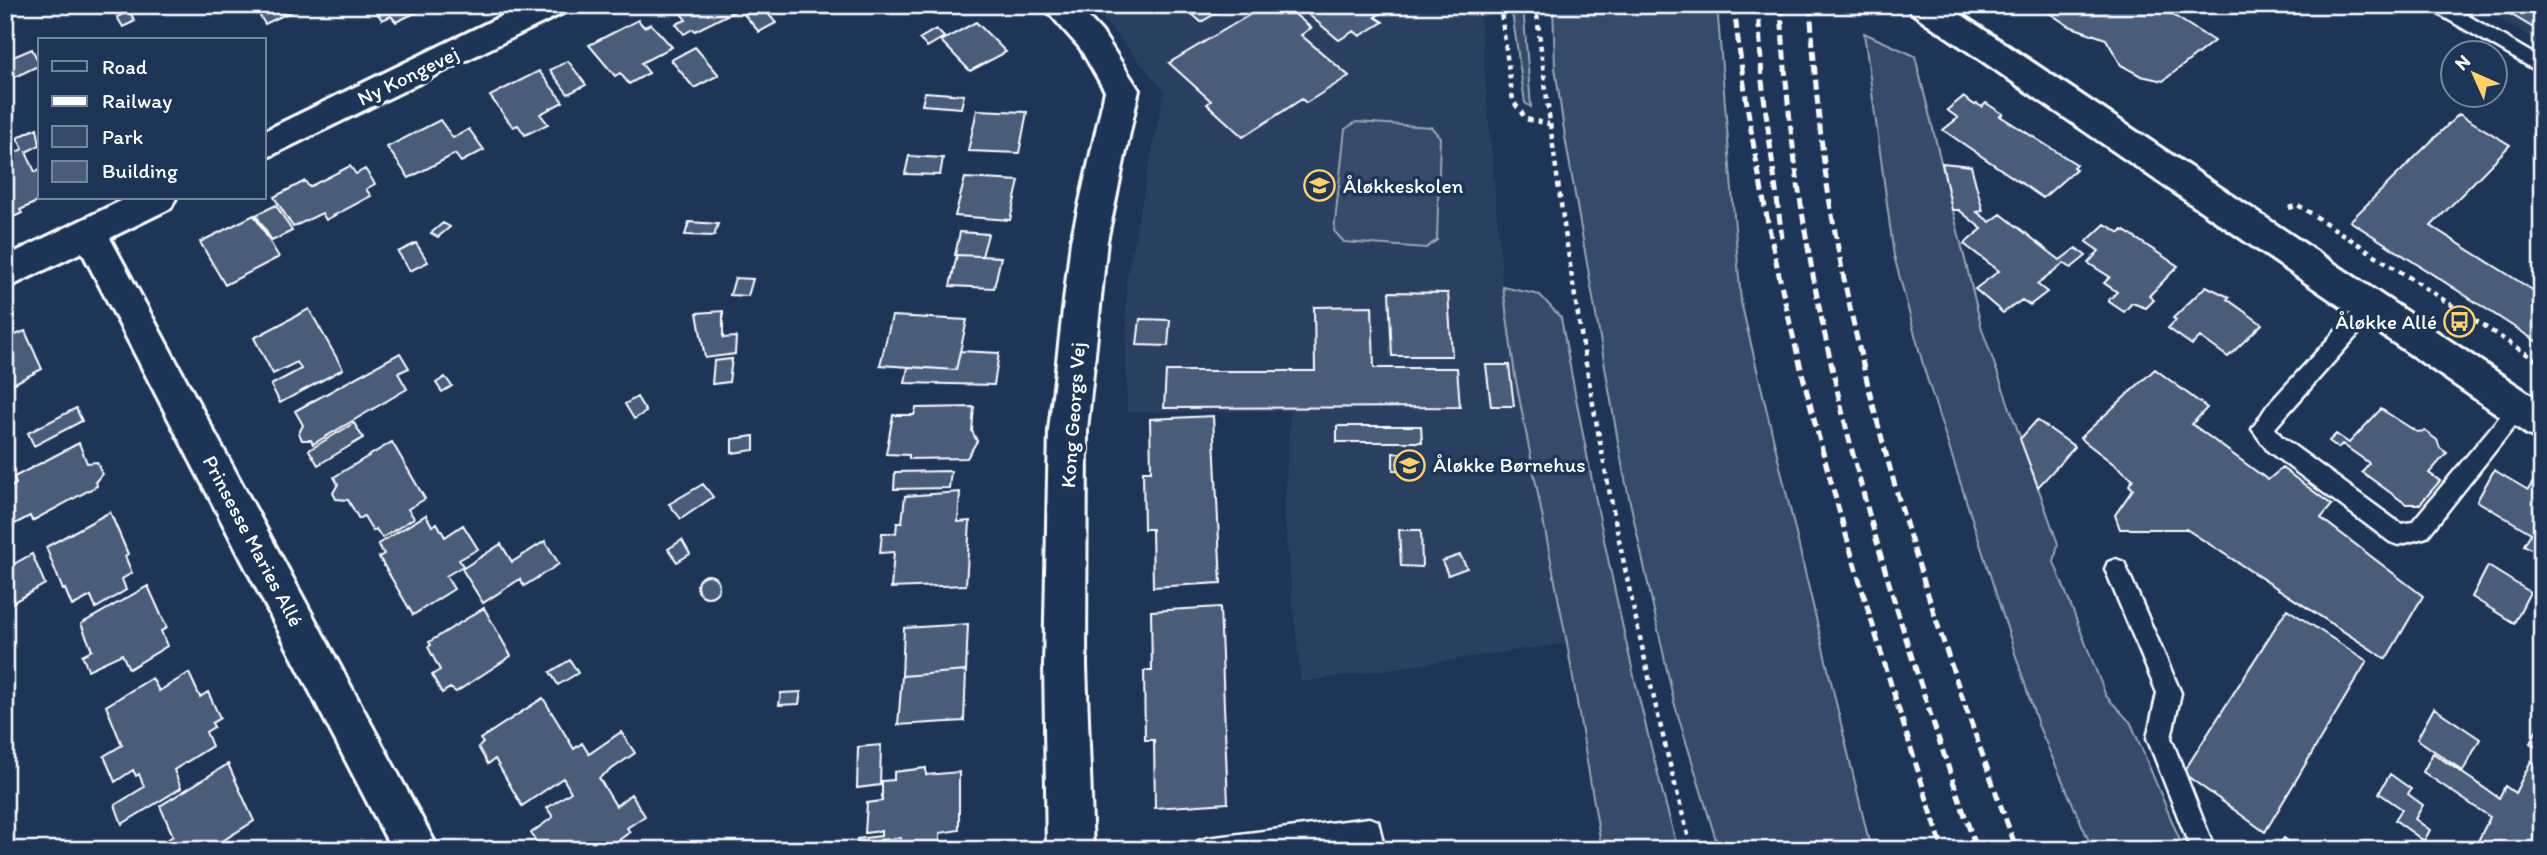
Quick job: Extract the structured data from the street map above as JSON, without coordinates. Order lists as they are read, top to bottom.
{
  "streets": {
    "street": ["Ny Kongevej", "Kong Georgs Vej", "Prinsesse Maries Allé"]
  },
  "places": {
    "school or university": ["Åløkkeskolen", "Åløkke Børnehus"],
    "bus stop": ["Åløkke Allé"]
  },
  "legend": [
    "Road",
    "Railway",
    "Park",
    "Building"
  ],
  "north": "top left"
}
